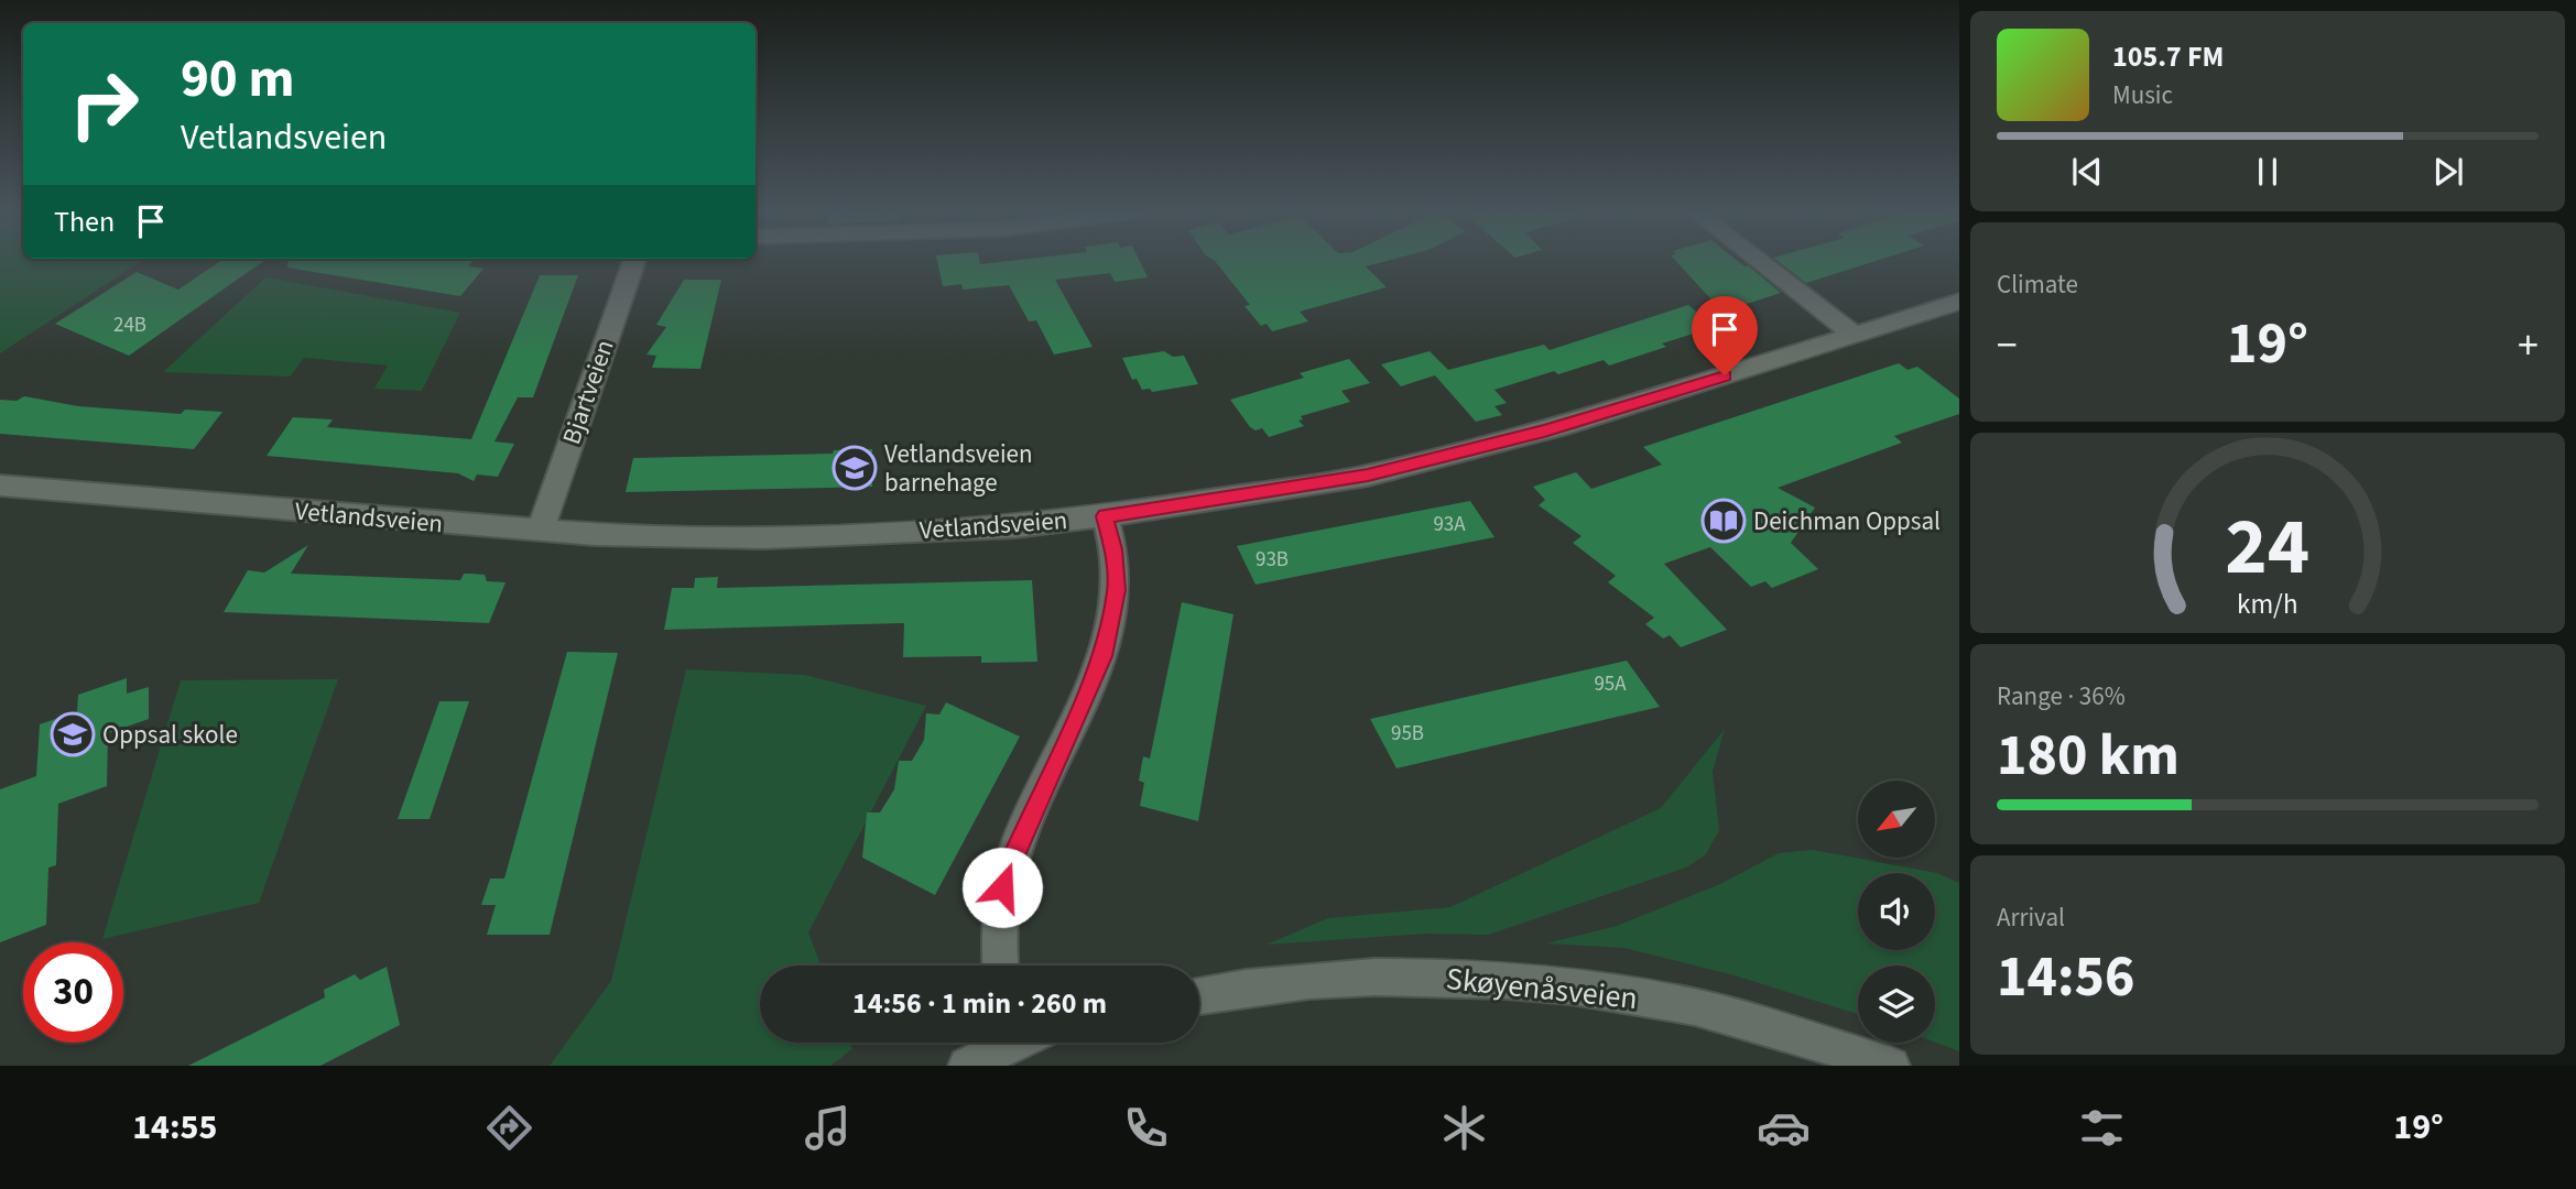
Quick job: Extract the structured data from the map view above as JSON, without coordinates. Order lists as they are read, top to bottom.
{
  "streets": {
    "street": ["Bjartveien", "Vetlandsveien", "Skøyenåsveien"]
  },
  "crossings": [
    ["Bjartveien", "Vetlandsveien"]
  ],
  "places": {
    "school or university": ["Vetlandsveien barnehage", "Oppsal skole"],
    "library": ["Deichman Oppsal"]
  },
  "house_numbers": [
    "24B",
    "93A",
    "93B",
    "95A",
    "95B"
  ],
  "north": "bottom left",
  "page": {
    "turn": ["90 m", "Vetlandsveien"],
    "song": ["105.7 FM", "Music"],
    "then": "Then",
    "tile": [
      "Climate",
      ["Range · 36%", "180 km"],
      ["Arrival", "14:56"]
    ],
    "heat": ["−", "19°", "+"],
    "limit": "30",
    "trip": "14:56 · 1 min · 260 m",
    "tabs": ["14:55", "19°"],
    "gauge": ["24", "km/h"]
  }
}
